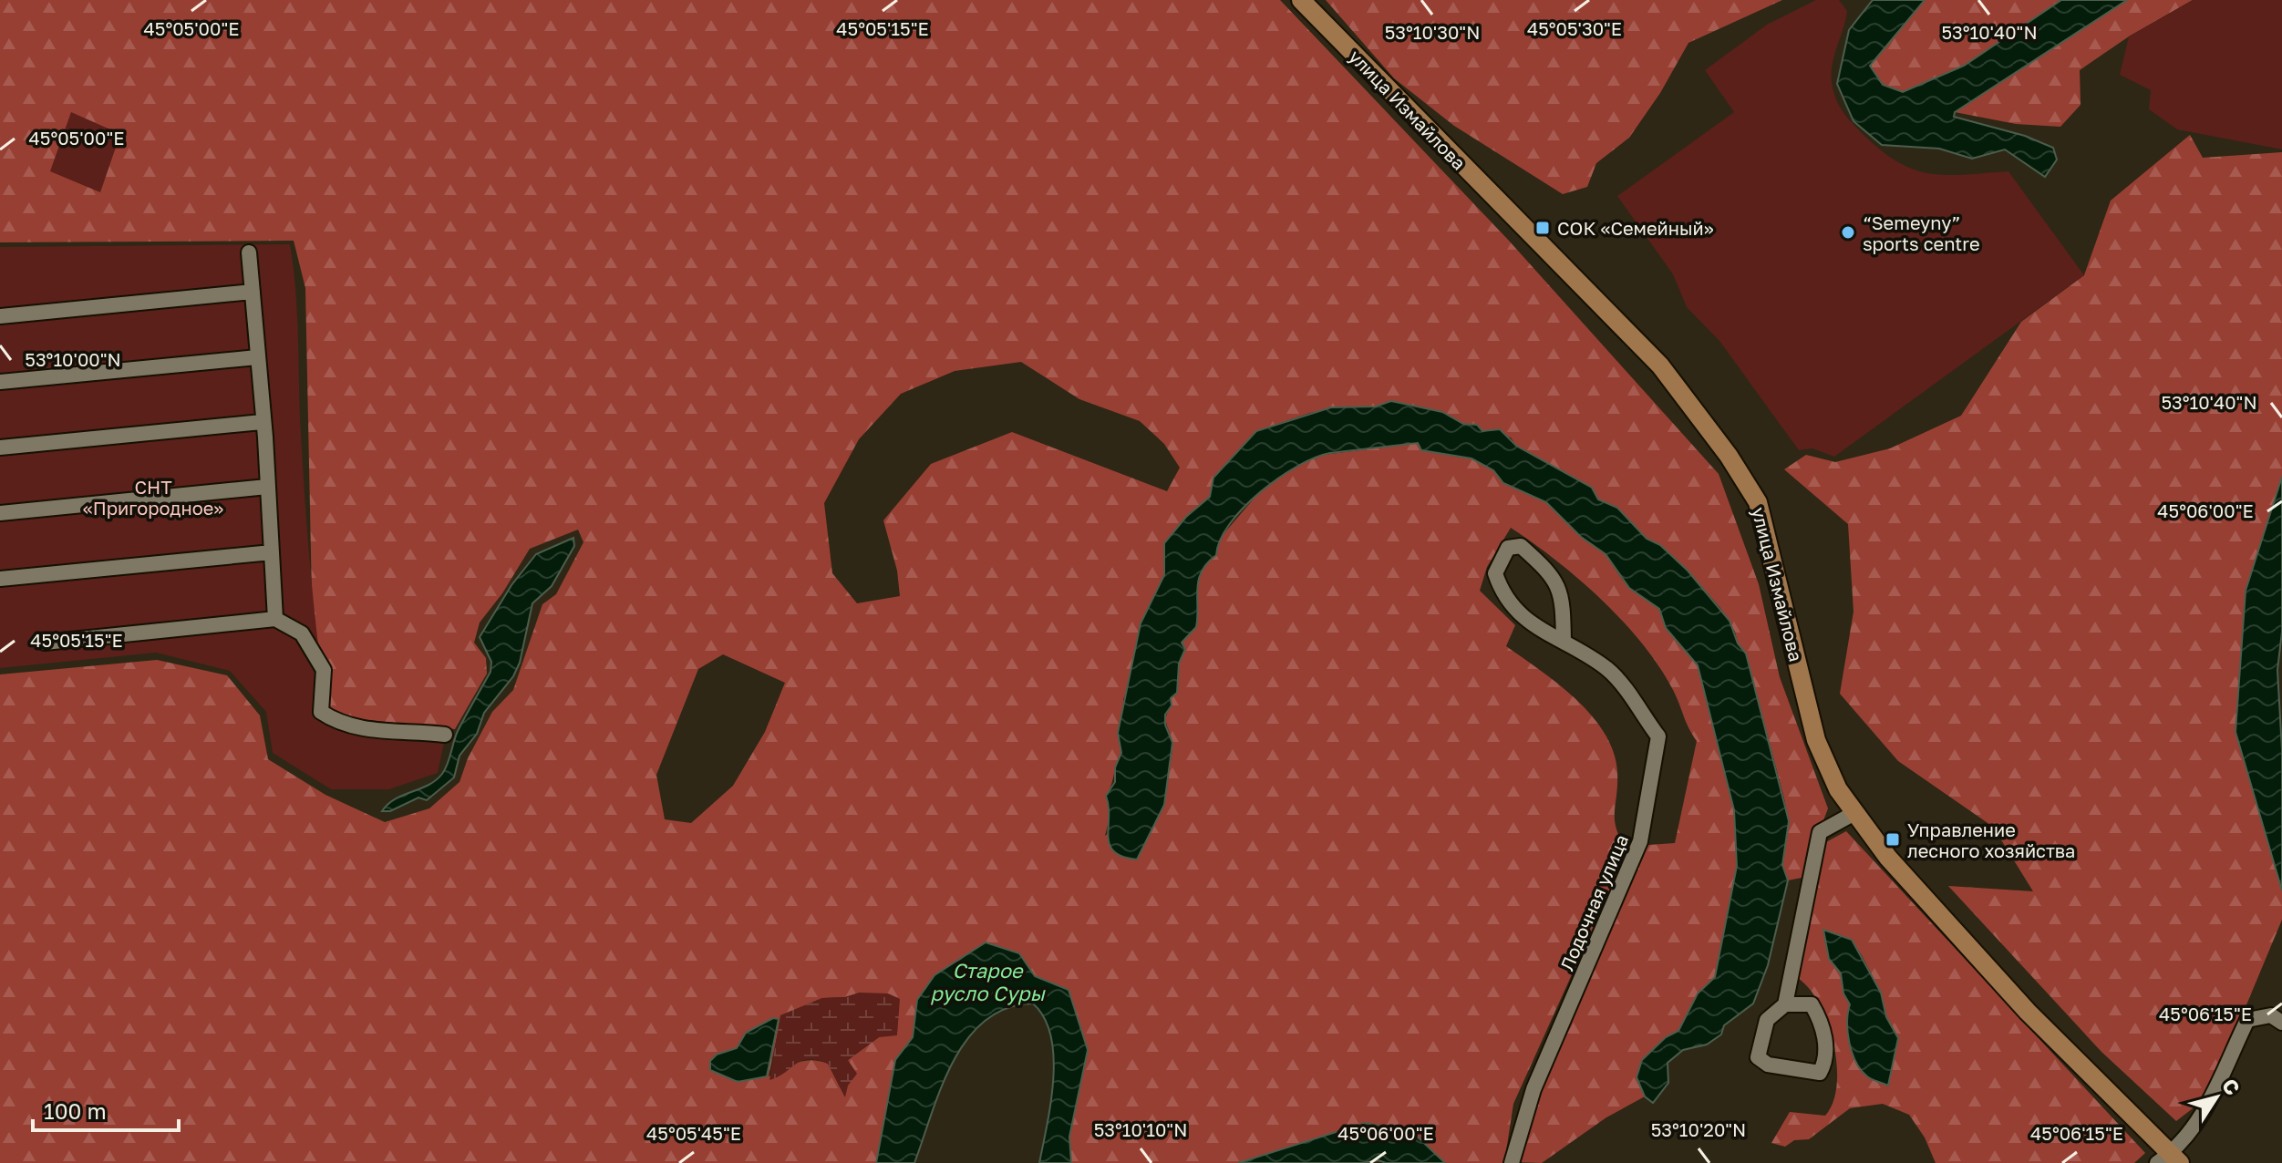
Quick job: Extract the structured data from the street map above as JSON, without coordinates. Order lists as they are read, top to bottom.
{
  "streets": {
    "main road": ["улица Измайлова"],
    "street": ["Лодочная улица"]
  },
  "water": ["Старое русло Суры"],
  "parks": ["СНТ «Пригородное»"],
  "places": {
    "transit": ["СОК «Семейный»", "Управление лесного хозяйства"],
    "other": ["“Semeyny” sports centre"]
  },
  "scale_bar": "100 m",
  "north": "top right",
  "coordinates": [
    "45°05'00\"E",
    "45°05'30\"E",
    "45°05'15\"E",
    "53°10'30\"N",
    "53°10'40\"N",
    "53°10'00\"N",
    "45°06'00\"E",
    "45°06'15\"E",
    "53°10'10\"N",
    "53°10'20\"N",
    "45°05'45\"E"
  ]
}
